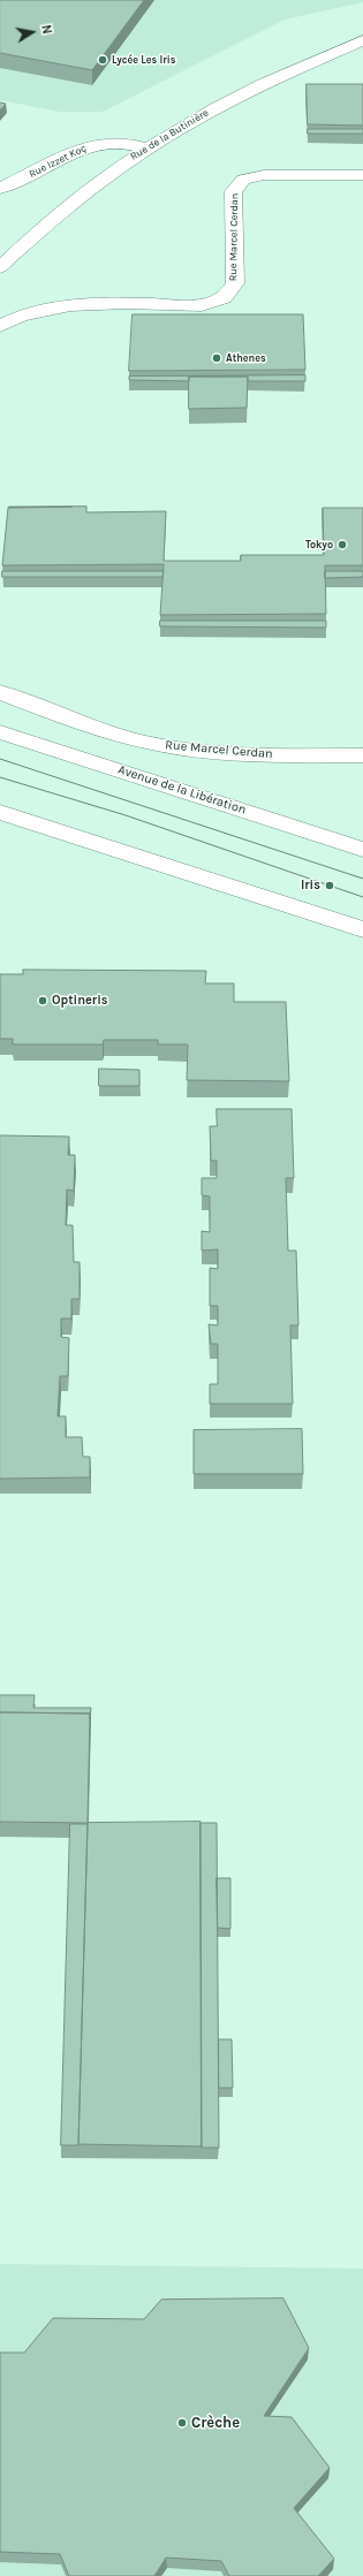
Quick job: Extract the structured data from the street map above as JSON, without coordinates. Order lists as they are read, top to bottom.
{
  "streets": {
    "street": [
      "Rue de la Butinière",
      "Rue Izzet Koç",
      "Rue Marcel Cerdan",
      "Avenue de la Libération"
    ]
  },
  "crossings": [
    ["Rue de la Butinière", "Rue Izzet Koç"]
  ],
  "places": [
    "Lycée Les Iris",
    "Athenes",
    "Tokyo",
    "Iris",
    "Optineris",
    "Crèche"
  ],
  "north": "right"
}
